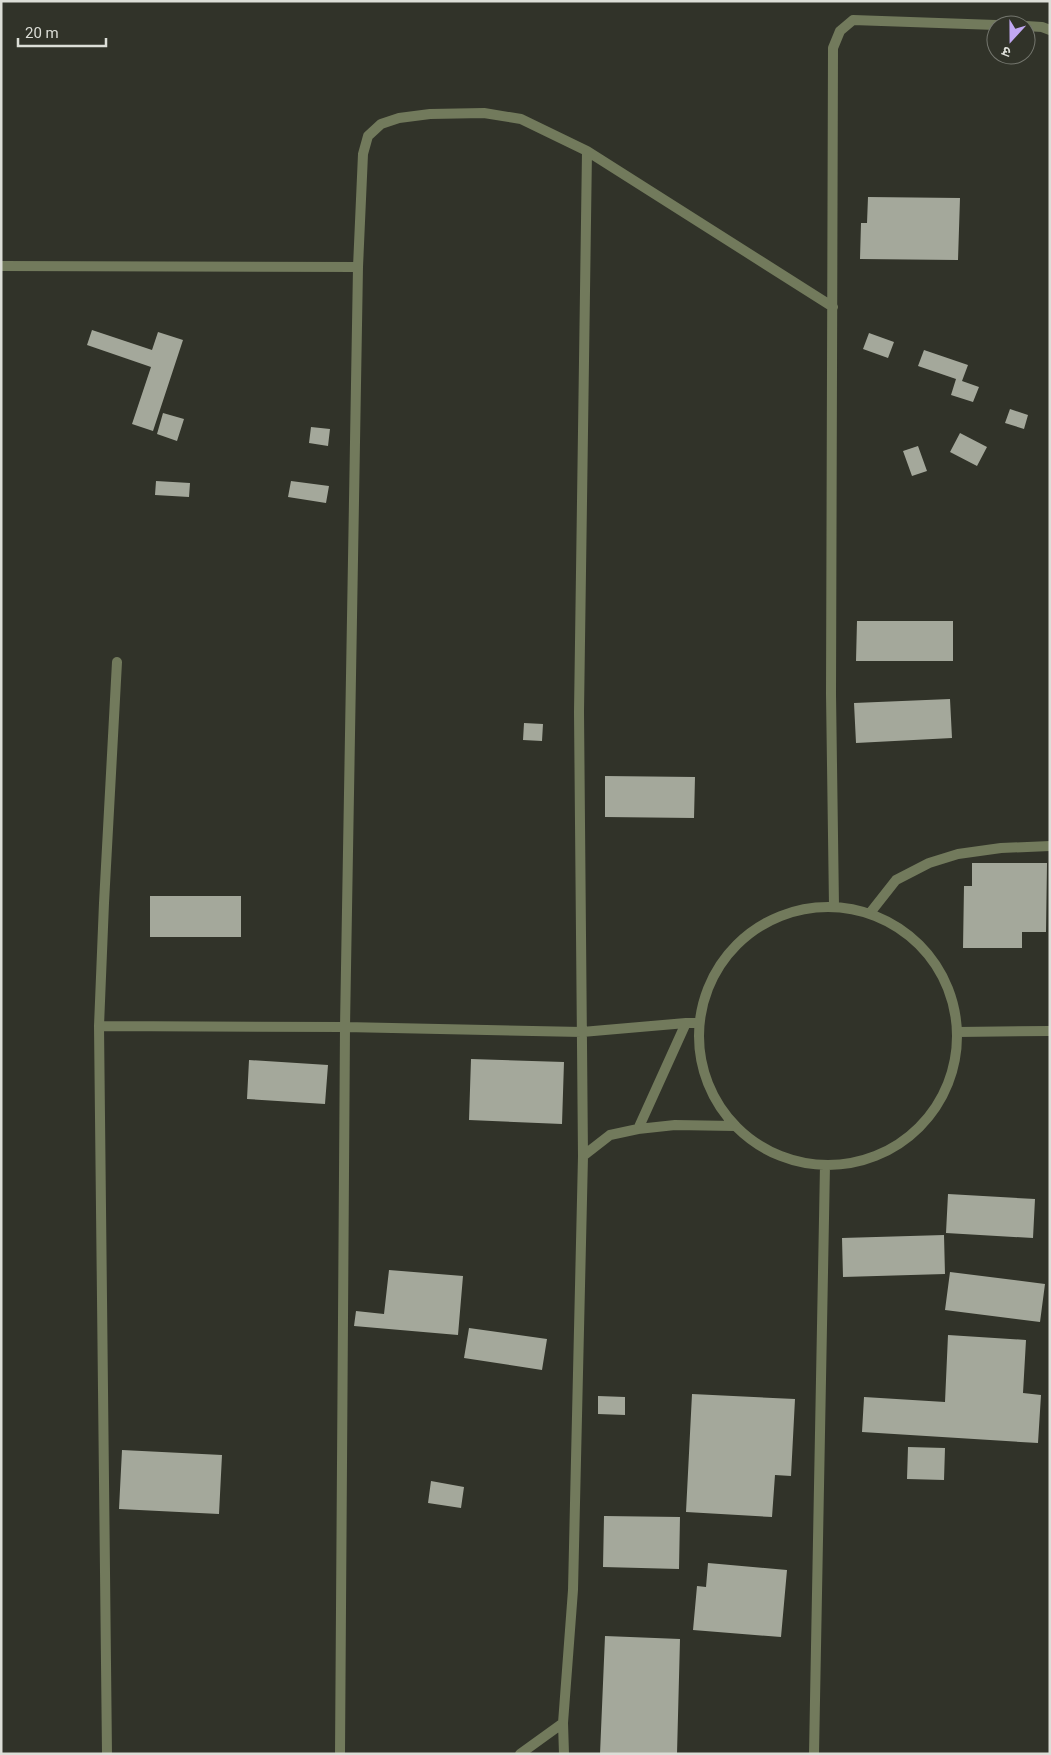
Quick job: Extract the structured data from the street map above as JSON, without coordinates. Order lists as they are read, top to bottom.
{
  "scale_bar": "20 m",
  "north": "bottom"
}
